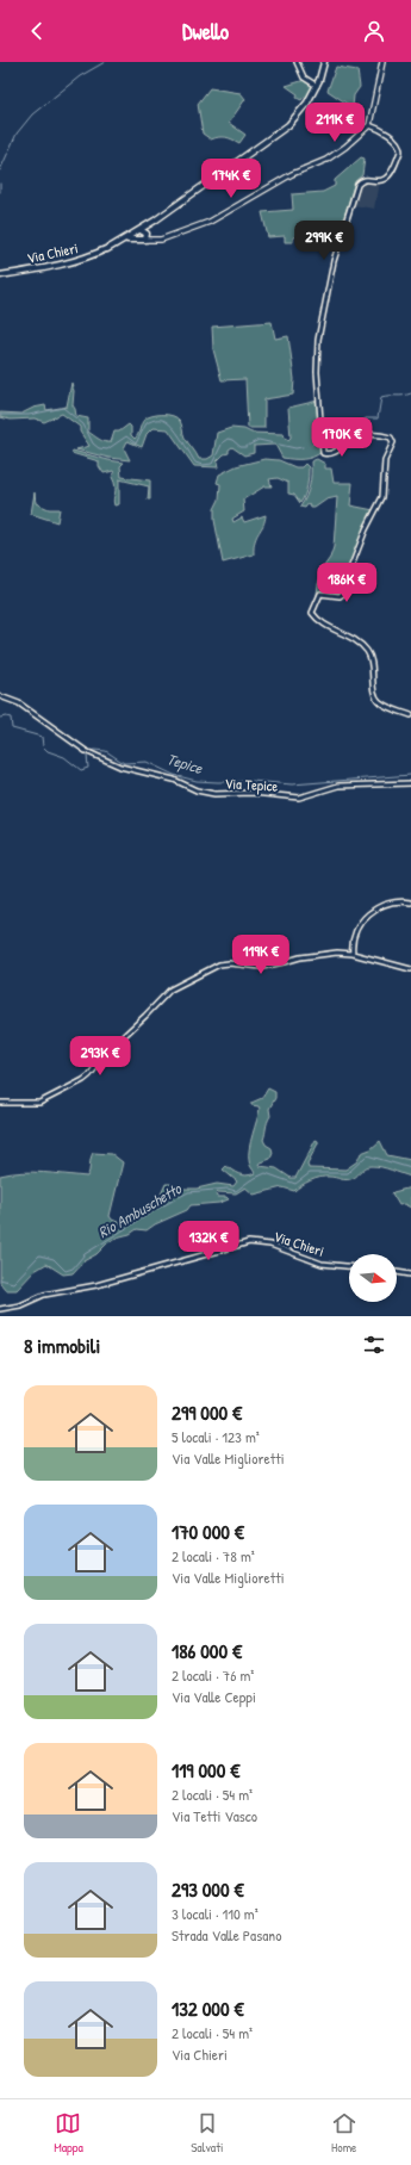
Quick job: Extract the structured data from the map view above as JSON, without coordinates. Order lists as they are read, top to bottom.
{
  "streets": {
    "main road": ["Via Chieri"],
    "street": ["Via Tepice"]
  },
  "water": ["Tepice", "Rio Ambuschetto"],
  "north": "right",
  "page": {
    "header": "Dwello",
    "price": [
      "211K €",
      "174K €",
      "299K €",
      "170K €",
      "186K €",
      "119K €",
      "293K €",
      "132K €"
    ],
    "heading": "8 immobili",
    "list": [
      {
        "name": "299 000 €",
        "note": "5 locali · 123 m² · Via Valle Miglioretti"
      },
      {
        "name": "170 000 €",
        "note": "2 locali · 78 m² · Via Valle Miglioretti"
      },
      {
        "name": "186 000 €",
        "note": "2 locali · 76 m² · Via Valle Ceppi"
      },
      {
        "name": "119 000 €",
        "note": "2 locali · 54 m² · Via Tetti Vasco"
      },
      {
        "name": "293 000 €",
        "note": "3 locali · 110 m² · Strada Valle Pasano"
      },
      {
        "name": "132 000 €",
        "note": "2 locali · 54 m² · Via Chieri"
      }
    ],
    "tabs": ["Mappa", "Salvati", "Home"]
  }
}
